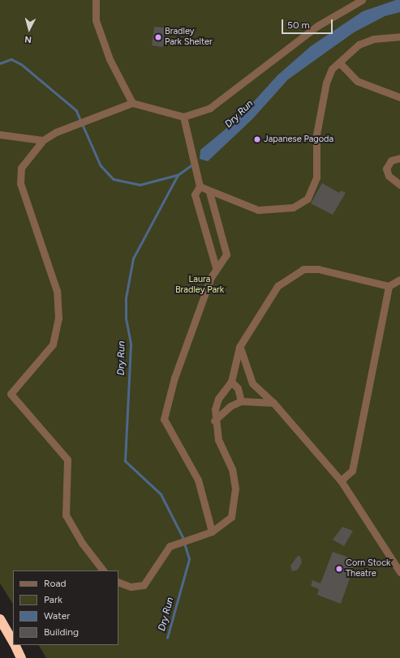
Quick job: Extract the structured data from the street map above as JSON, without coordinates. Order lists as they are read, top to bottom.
{
  "water": ["Dry Run"],
  "parks": ["Laura Bradley Park"],
  "places": ["Bradley Park Shelter", "Japanese Pagoda", "Corn Stock Theatre"],
  "legend": [
    "Road",
    "Park",
    "Water",
    "Building"
  ],
  "scale_bar": "50 m",
  "north": "bottom"
}
